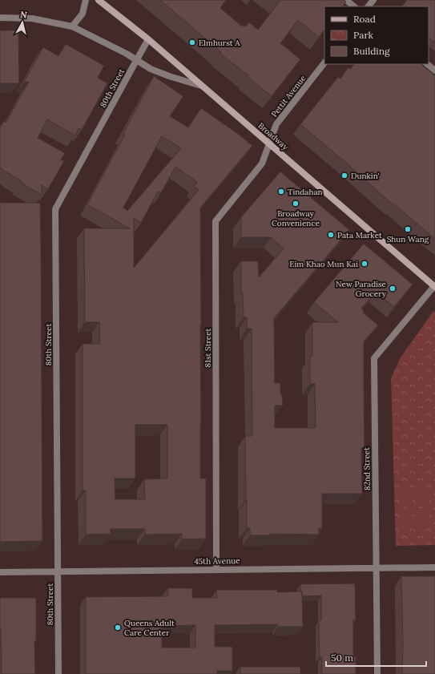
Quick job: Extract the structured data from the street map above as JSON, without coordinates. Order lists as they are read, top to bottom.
{
  "streets": {
    "main road": ["Broadway"],
    "street": [
      "80th Street",
      "Pettit Avenue",
      "81st Street",
      "82nd Street",
      "45th Avenue"
    ]
  },
  "crossings": [
    ["80th Street", "Broadway"],
    ["80th Street", "45th Avenue"],
    ["Pettit Avenue", "Broadway"],
    ["Pettit Avenue", "81st Street"],
    ["Broadway", "81st Street"],
    ["Broadway", "82nd Street"],
    ["81st Street", "45th Avenue"],
    ["82nd Street", "45th Avenue"]
  ],
  "places": [
    "Elmhurst A",
    "Dunkin'",
    "Tindahan",
    "Broadway Convenience",
    "Shun Wang",
    "Pata Market",
    "Eim Khao Mun Kai",
    "New Paradise Grocery",
    "Queens Adult Care Center"
  ],
  "legend": ["Road", "Park", "Building"],
  "scale_bar": "50 m",
  "north": "top"
}
